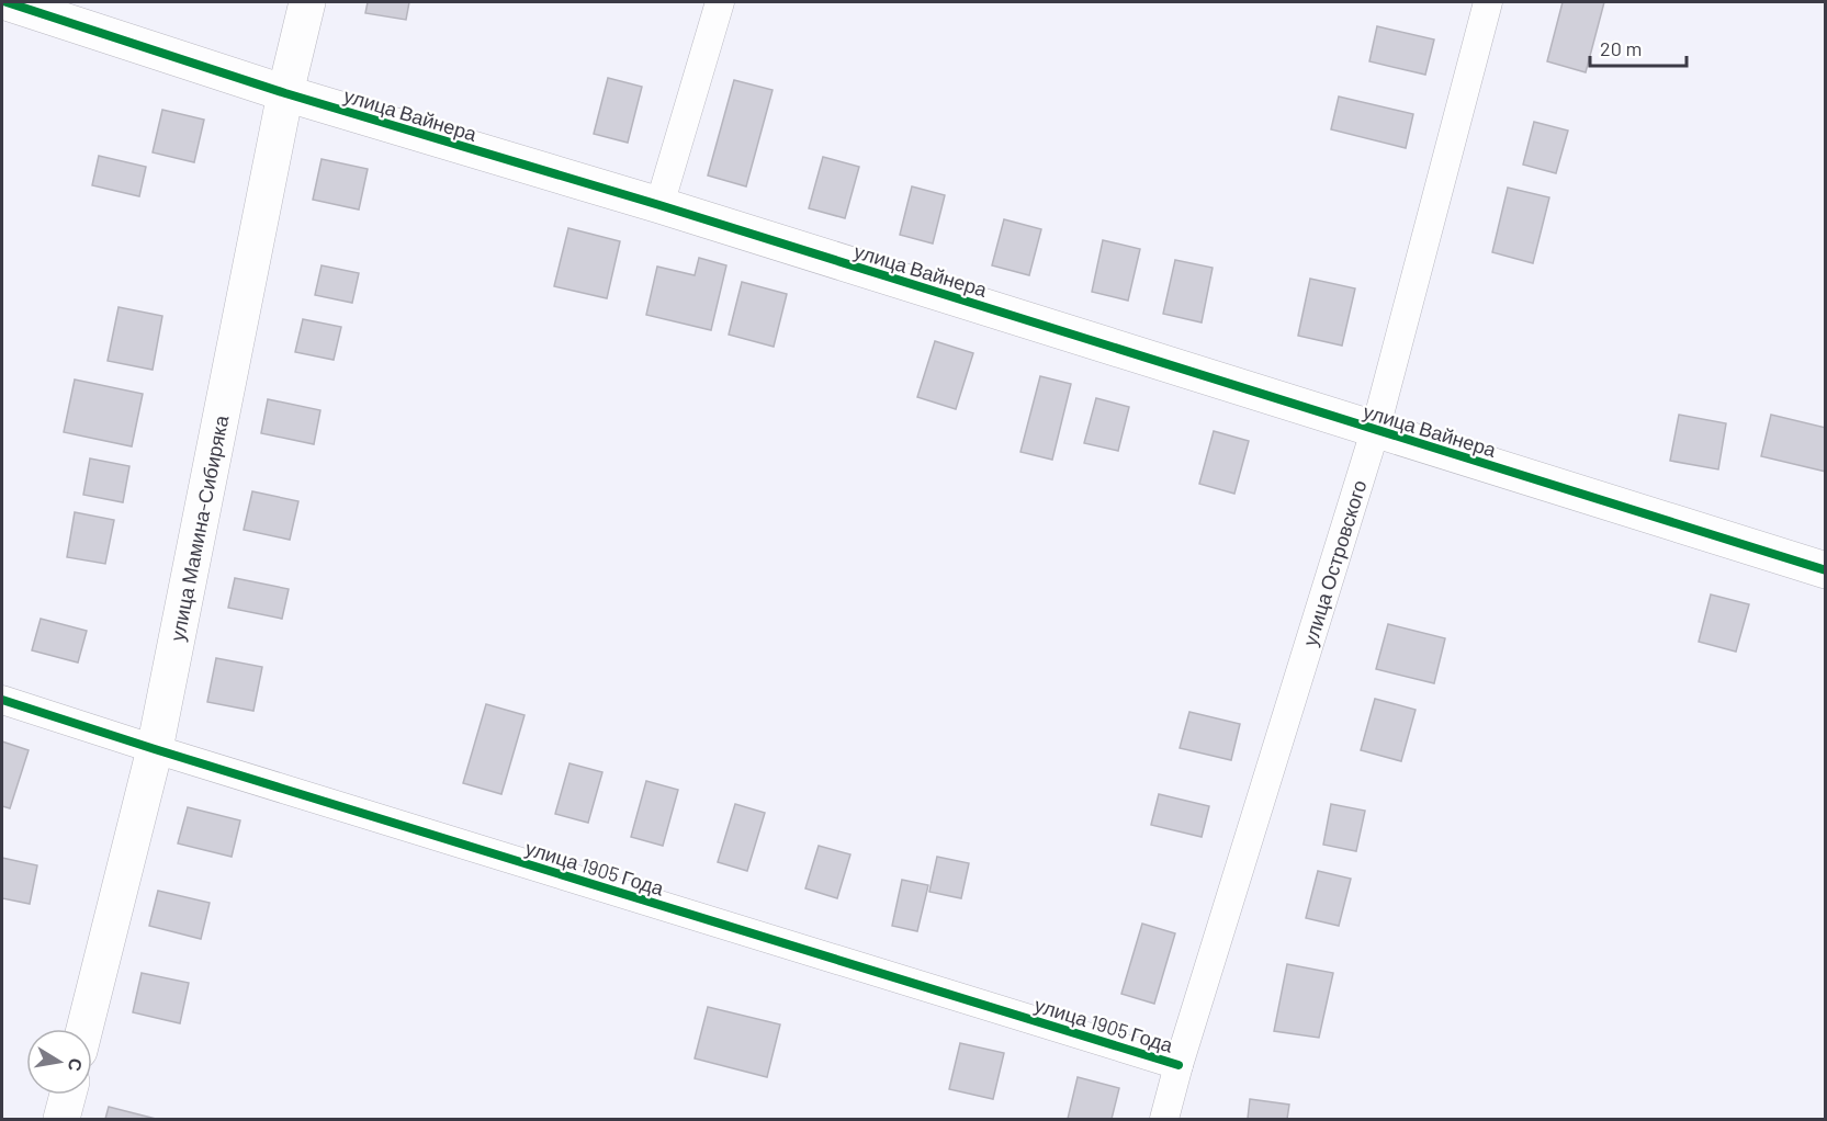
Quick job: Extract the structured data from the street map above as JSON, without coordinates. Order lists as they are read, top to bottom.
{
  "streets": {
    "street": [
      "улица Вайнера",
      "улица Мамина-Сибиряка",
      "улица Островского",
      "улица 1905 Года"
    ]
  },
  "crossings": [
    ["улица Вайнера", "улица Мамина-Сибиряка"],
    ["улица Вайнера", "улица Островского"],
    ["улица Мамина-Сибиряка", "улица 1905 Года"],
    ["улица Островского", "улица 1905 Года"]
  ],
  "scale_bar": "20 m",
  "north": "right"
}
